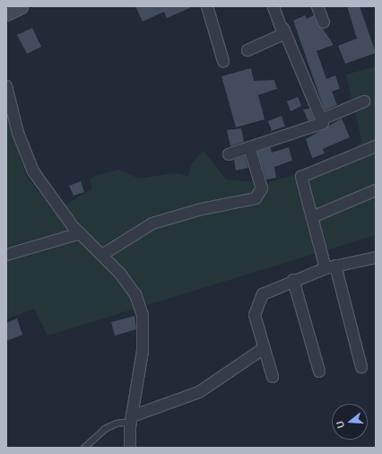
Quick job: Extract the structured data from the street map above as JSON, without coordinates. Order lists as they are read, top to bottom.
{
  "north": "left"
}
